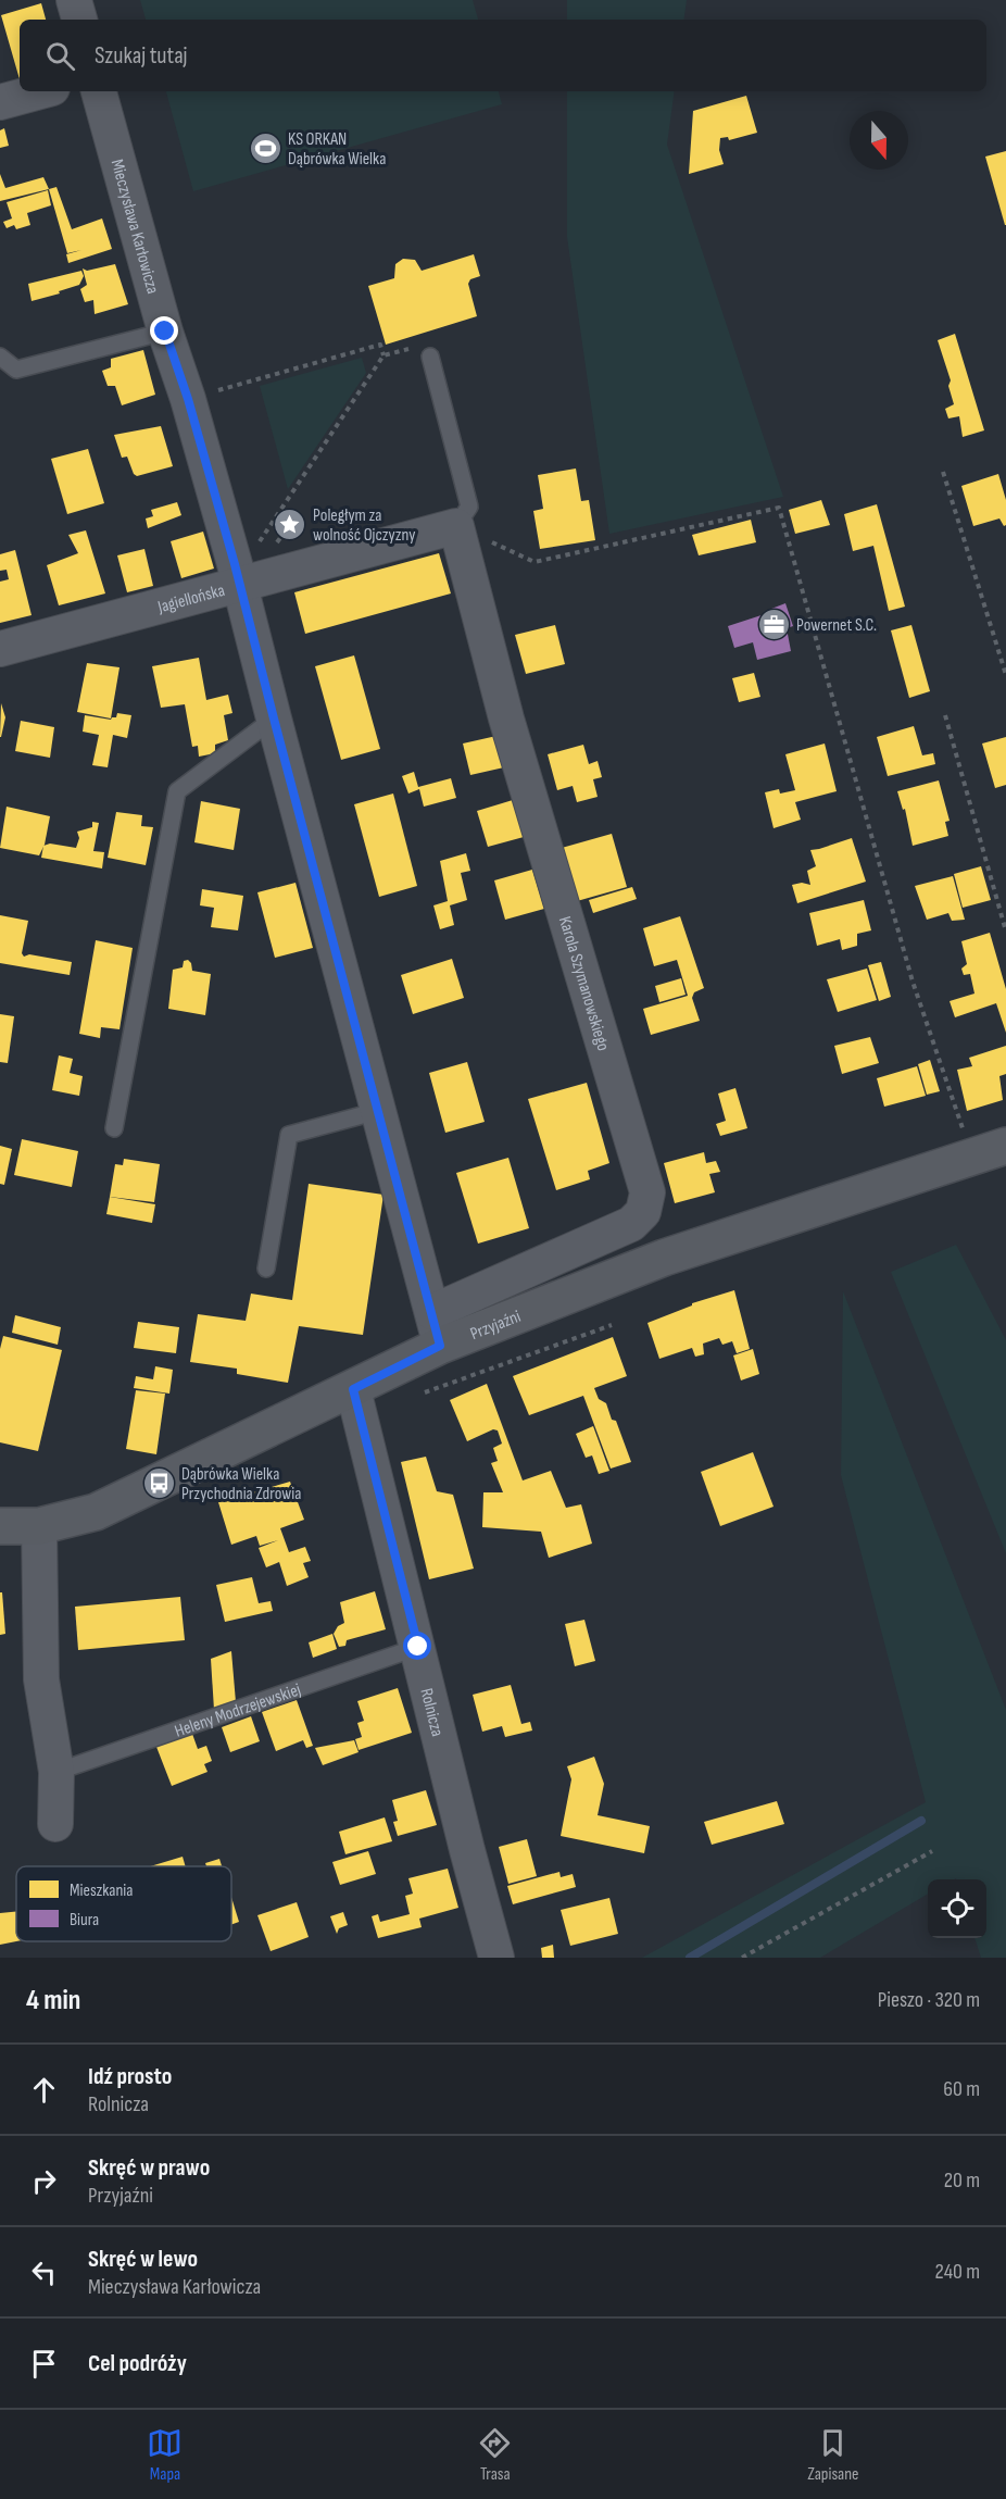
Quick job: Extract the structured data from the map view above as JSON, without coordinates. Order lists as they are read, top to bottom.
{
  "streets": {
    "street": [
      "Mieczysława Karłowicza",
      "Jagiellońska",
      "Karola Szymanowskiego",
      "Przyjaźni",
      "Rolnicza"
    ],
    "lane": ["Heleny Modrzejewskiej"]
  },
  "crossings": [
    ["Mieczysława Karłowicza", "Jagiellońska"],
    ["Mieczysława Karłowicza", "Karola Szymanowskiego"],
    ["Mieczysława Karłowicza", "Przyjaźni"],
    ["Jagiellońska", "Karola Szymanowskiego"],
    ["Karola Szymanowskiego", "Przyjaźni"],
    ["Przyjaźni", "Rolnicza"],
    ["Heleny Modrzejewskiej", "Rolnicza"]
  ],
  "places": {
    "sports": ["KS ORKAN Dąbrówka Wielka"],
    "place": ["Poległym za wolność Ojczyzny"],
    "office": ["Powernet S.C."],
    "bus stop": ["Dąbrówka Wielka Przychodnia Zdrowia"]
  },
  "legend": ["Mieszkania", "Biura"],
  "north": "bottom",
  "page": {
    "search": "Szukaj tutaj",
    "heading": ["4 min", "Pieszo · 320 m"],
    "list": [
      ["Idź prosto", "Rolnicza", "60 m"],
      ["Skręć w prawo", "Przyjaźni", "20 m"],
      ["Skręć w lewo", "Mieczysława Karłowicza", "240 m"],
      "Cel podróży"
    ],
    "nav": ["Mapa", "Trasa", "Zapisane"]
  }
}
